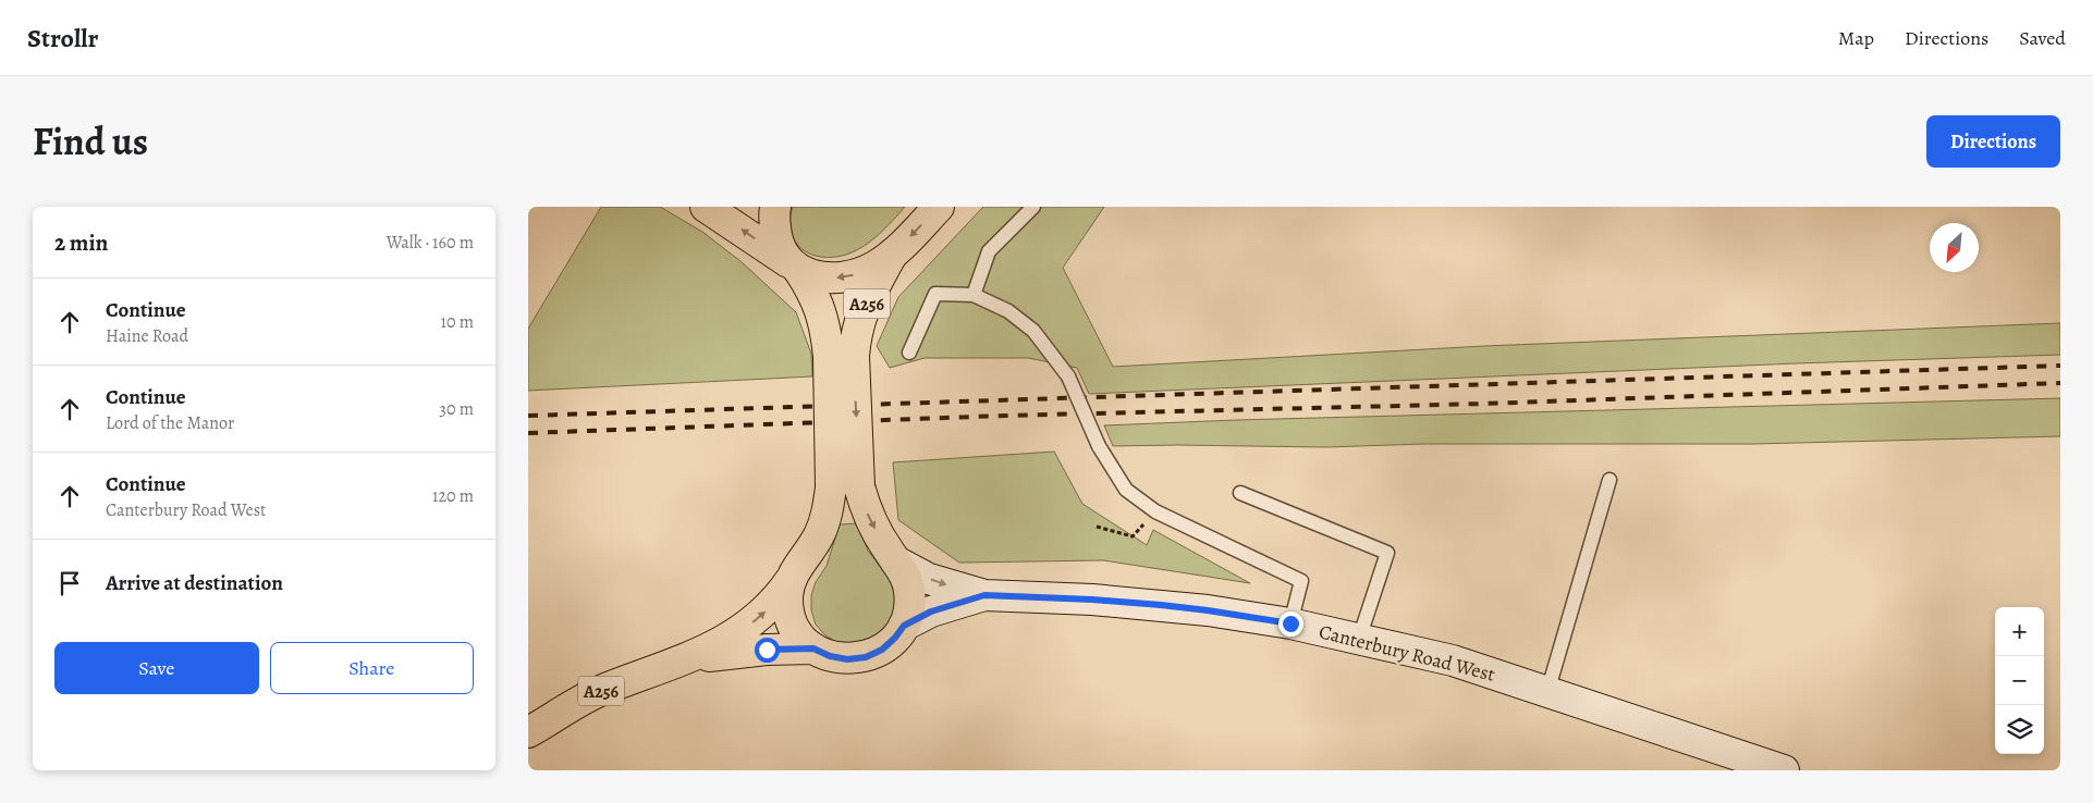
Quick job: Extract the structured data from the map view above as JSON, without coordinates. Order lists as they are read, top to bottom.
{
  "streets": {
    "main road": ["A256"],
    "street": ["Canterbury Road West"]
  },
  "crossings": [
    ["A256", "Canterbury Road West"]
  ],
  "north": "bottom left",
  "page": {
    "header": "Strollr",
    "nav": ["Map", "Directions", "Saved"],
    "title": "Find us",
    "buttons": [
      "Directions",
      ["Save", "Share"]
    ],
    "heading": ["2 min", "Walk · 160 m"],
    "list": [
      ["Continue", "Haine Road", "10 m"],
      ["Continue", "Lord of the Manor", "30 m"],
      ["Continue", "Canterbury Road West", "120 m"],
      "Arrive at destination"
    ],
    "map_buttons": ["+", "−"]
  }
}
